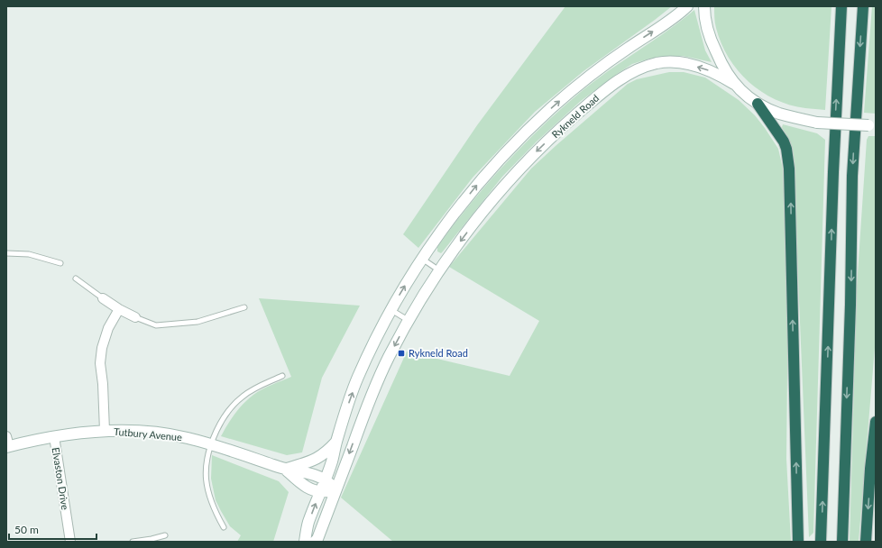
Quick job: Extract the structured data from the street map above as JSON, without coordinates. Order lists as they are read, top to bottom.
{
  "streets": {
    "street": ["Rykneld Road", "Tutbury Avenue", "Elvaston Drive"]
  },
  "crossings": [
    ["Rykneld Road", "Tutbury Avenue"],
    ["Tutbury Avenue", "Elvaston Drive"]
  ],
  "places": {
    "transit": ["Rykneld Road"]
  },
  "scale_bar": "50 m"
}
